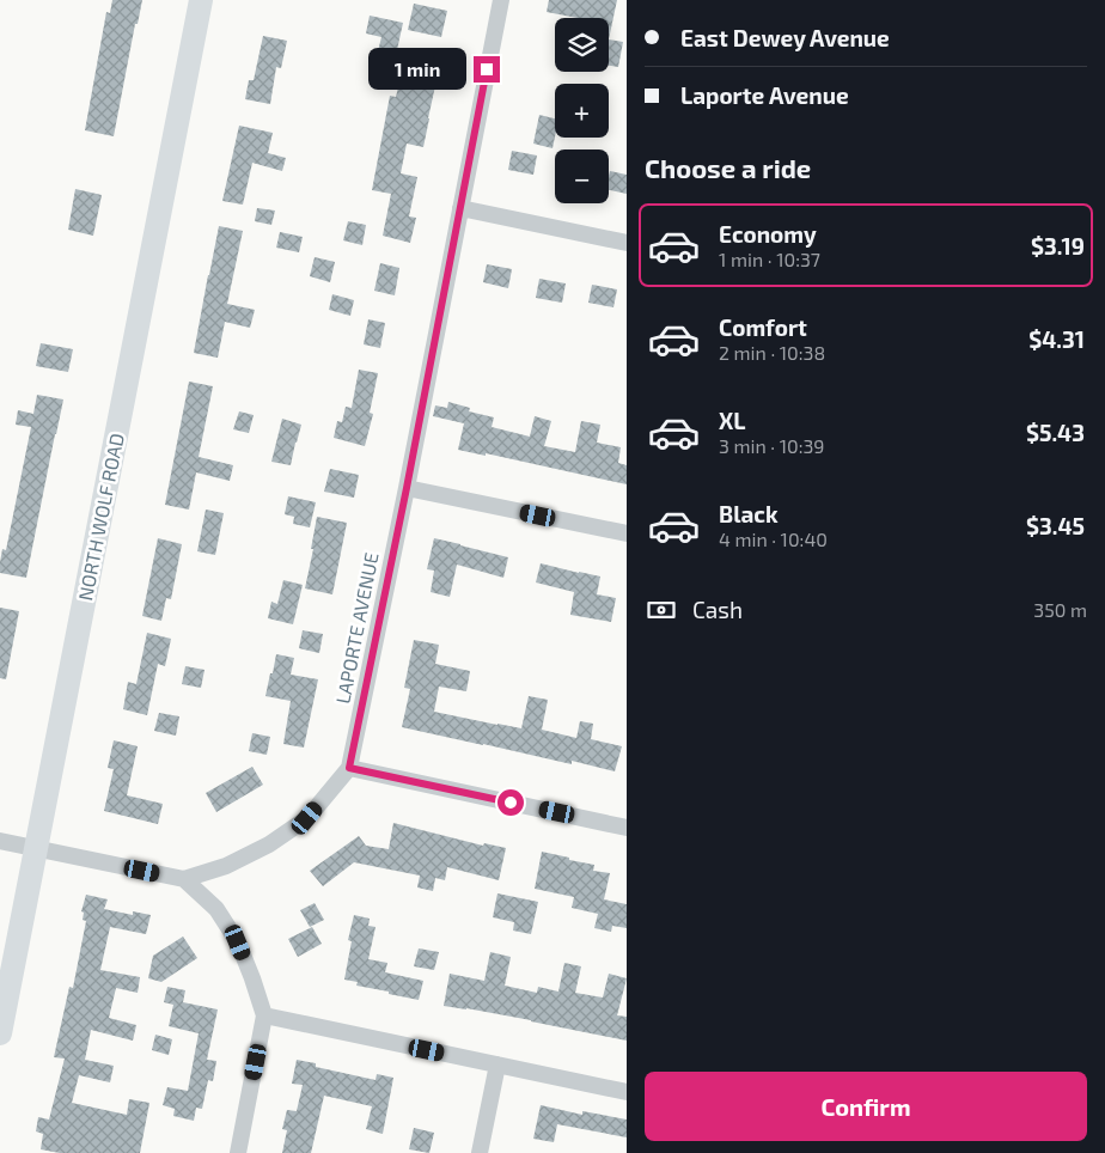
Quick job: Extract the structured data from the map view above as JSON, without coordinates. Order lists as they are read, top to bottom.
{
  "streets": {
    "main road": ["NORTH WOLF ROAD"],
    "street": ["LAPORTE AVENUE"]
  },
  "page": {
    "banner": ["East Dewey Avenue", "Laporte Avenue"],
    "map_buttons": ["+", "−"],
    "bubble": "1 min",
    "heading": "Choose a ride",
    "list": [
      {
        "name": "Economy",
        "note": "1 min · 10:37",
        "value": "$3.19"
      },
      {
        "name": "Comfort",
        "note": "2 min · 10:38",
        "value": "$4.31"
      },
      {
        "name": "XL",
        "note": "3 min · 10:39",
        "value": "$5.43"
      },
      {
        "name": "Black",
        "note": "4 min · 10:40",
        "value": "$3.45"
      }
    ],
    "pay": ["Cash", "350 m"],
    "buttons": "Confirm"
  }
}
